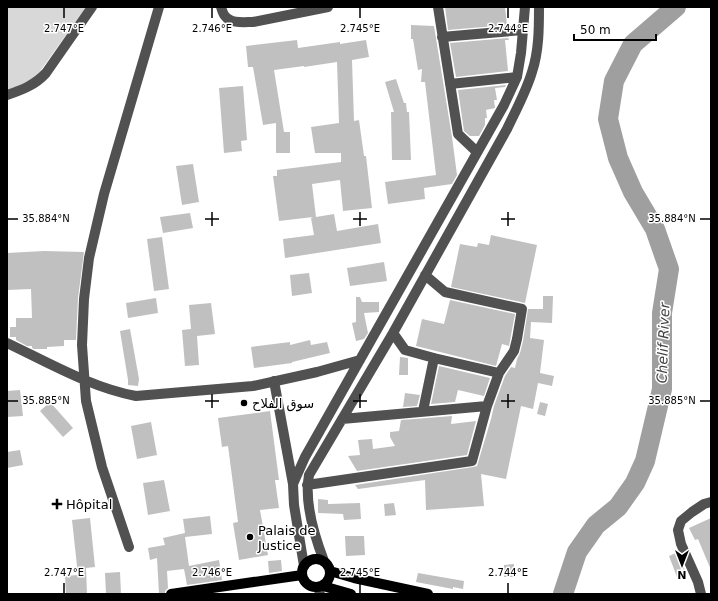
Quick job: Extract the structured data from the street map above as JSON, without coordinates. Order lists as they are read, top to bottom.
{
  "water": ["Chelif River"],
  "places": {
    "other": ["سوق الفلاح", "Palais de Justice"],
    "health": ["Hôpital"]
  },
  "scale_bar": "50 m",
  "north": "bottom",
  "coordinates": [
    "2.747°E",
    "2.746°E",
    "2.745°E",
    "2.744°E",
    "35.884°N",
    "35.885°N"
  ]
}
